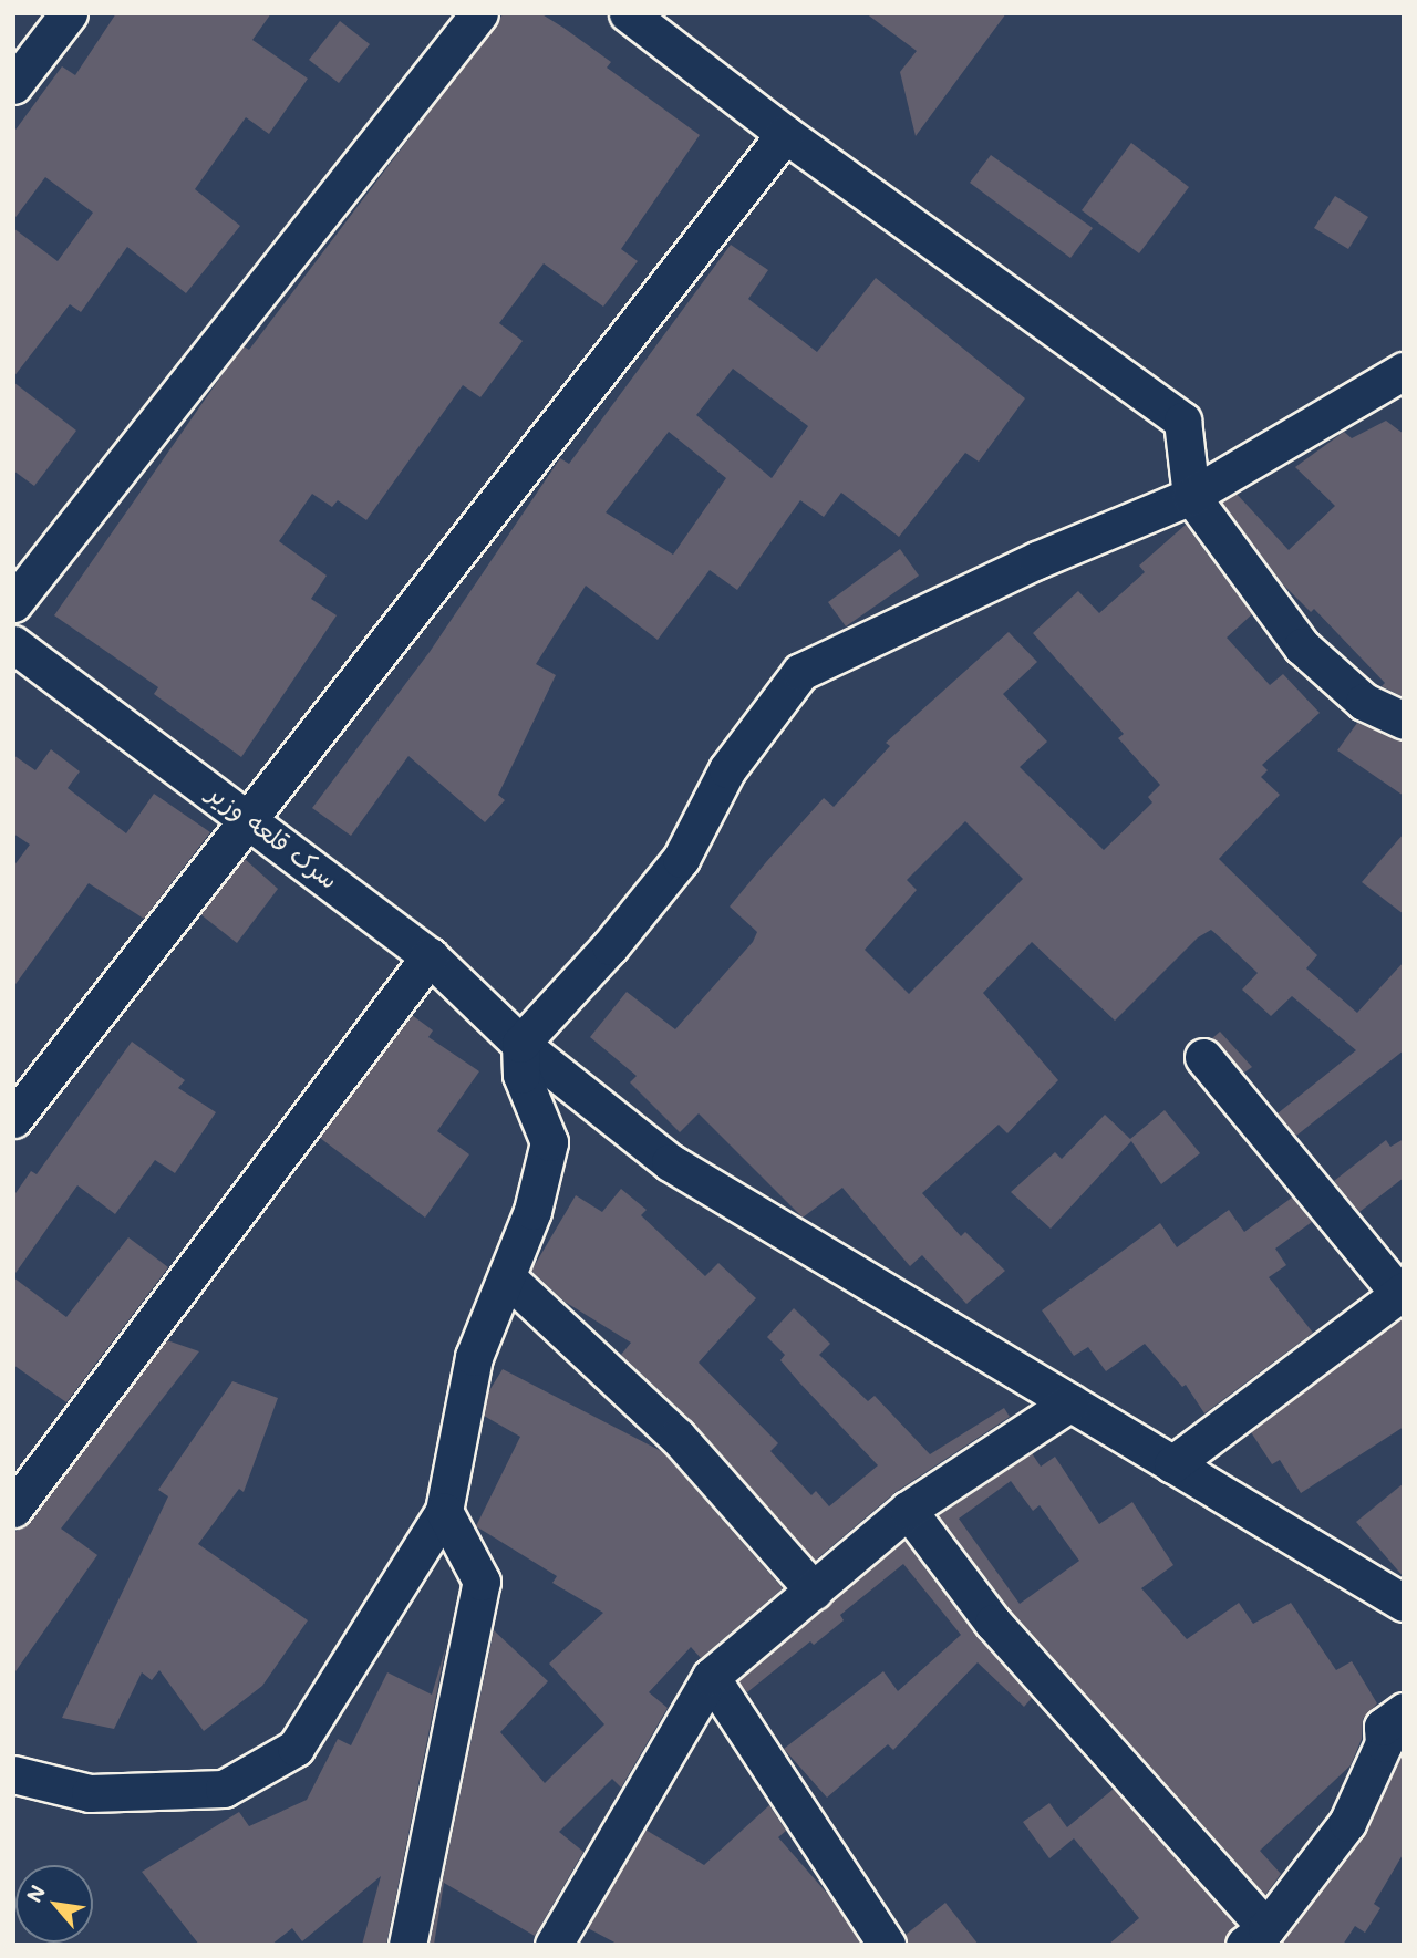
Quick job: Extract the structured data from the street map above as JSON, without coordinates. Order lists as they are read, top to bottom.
{
  "streets": {
    "street": ["سرک قلعه وزیر"]
  },
  "north": "top left"
}
